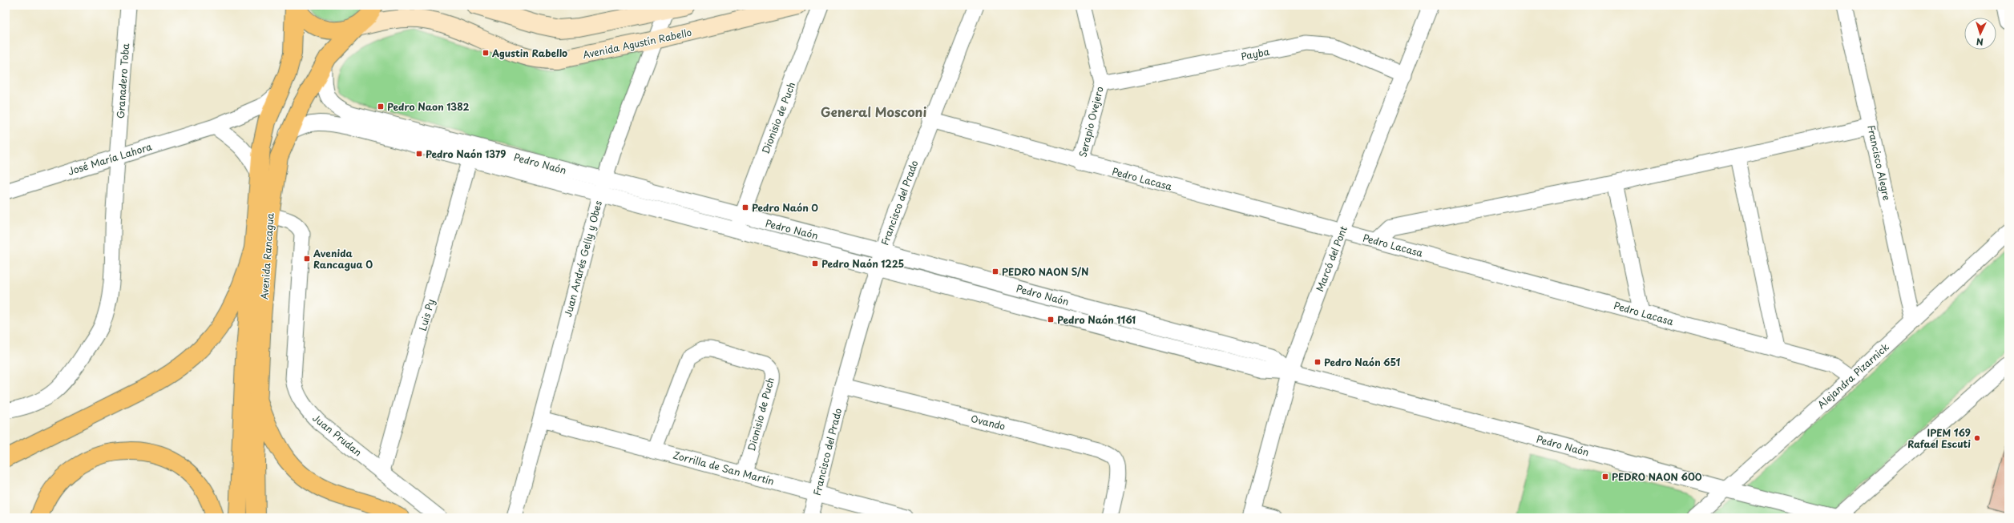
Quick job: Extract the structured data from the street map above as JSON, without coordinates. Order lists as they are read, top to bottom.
{
  "streets": {
    "main road": ["Avenida Agustín Rabello", "Avenida Rancagua"],
    "street": [
      "Payba",
      "Granadero Toba",
      "Dionisio de Puch",
      "Serapio Ovejero",
      "José María Lahora",
      "Francisco Alegre",
      "Pedro Naón",
      "Pedro Lacasa",
      "Francisco del Prado",
      "Juan Andrés Gelly y Obes",
      "Marcó del Pont",
      "Luis Py",
      "Alejandra Pizarnick",
      "Ovando",
      "Juan Prudan",
      "Zorrilla de San Martín"
    ]
  },
  "crossings": [
    ["Avenida Agustín Rabello", "Avenida Rancagua"],
    ["Avenida Agustín Rabello", "Juan Andrés Gelly y Obes"],
    ["Payba", "Serapio Ovejero"],
    ["Payba", "Marcó del Pont"],
    ["Granadero Toba", "José María Lahora"],
    ["Dionisio de Puch", "Pedro Naón"],
    ["Dionisio de Puch", "Zorrilla de San Martín"],
    ["Serapio Ovejero", "Pedro Lacasa"],
    ["José María Lahora", "Avenida Rancagua"],
    ["Francisco Alegre", "Alejandra Pizarnick"],
    ["Pedro Naón", "Francisco del Prado"],
    ["Pedro Naón", "Avenida Rancagua"],
    ["Pedro Naón", "Juan Andrés Gelly y Obes"],
    ["Pedro Naón", "Marcó del Pont"],
    ["Pedro Naón", "Luis Py"],
    ["Pedro Naón", "Alejandra Pizarnick"],
    ["Pedro Lacasa", "Francisco del Prado"],
    ["Pedro Lacasa", "Marcó del Pont"],
    ["Pedro Lacasa", "Alejandra Pizarnick"],
    ["Francisco del Prado", "Ovando"],
    ["Francisco del Prado", "Zorrilla de San Martín"],
    ["Avenida Rancagua", "Juan Prudan"],
    ["Juan Andrés Gelly y Obes", "Zorrilla de San Martín"],
    ["Luis Py", "Juan Prudan"]
  ],
  "districts": ["General Mosconi"],
  "places": {
    "transit": [
      "Agustin Rabello",
      "Pedro Naon 1382",
      "Pedro Naón 1379",
      "Pedro Naón 0",
      "Avenida Rancagua 0",
      "Pedro Naón 1225",
      "PEDRO NAON S/N",
      "Pedro Naón 1161",
      "Pedro Naón 651",
      "PEDRO NAON 600"
    ],
    "other": ["IPEM 169 Rafael Escuti"]
  },
  "north": "bottom"
}
